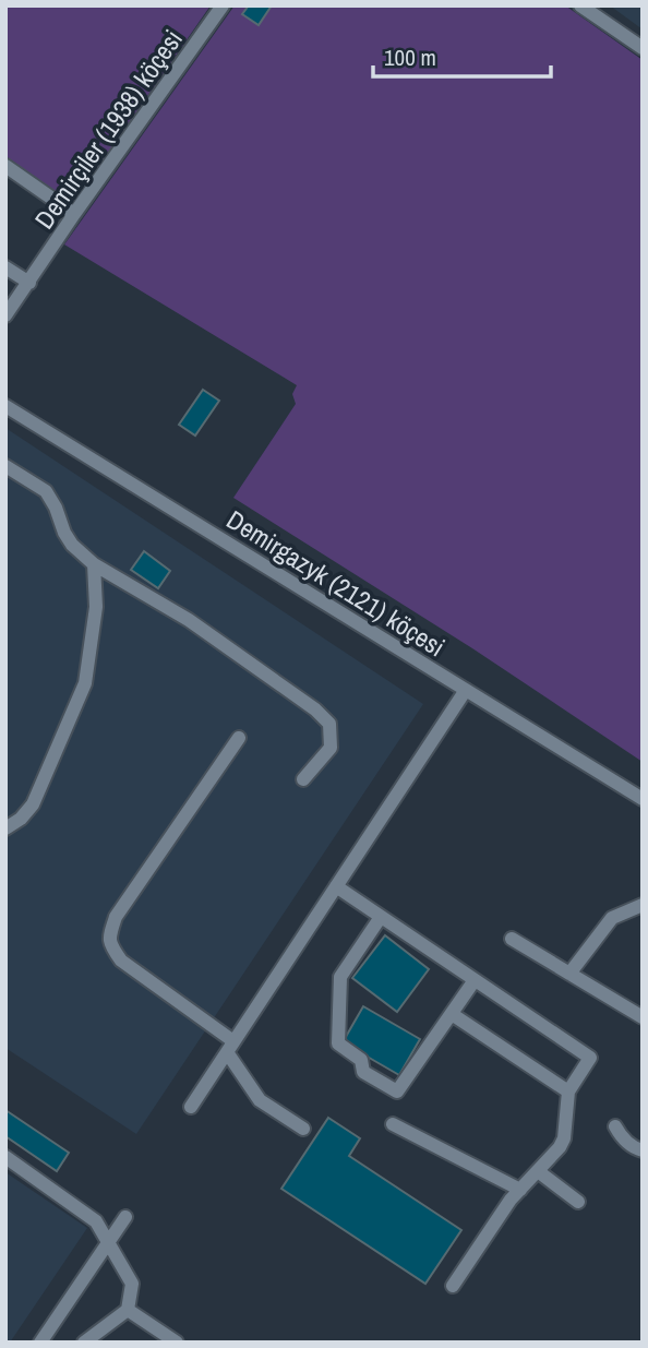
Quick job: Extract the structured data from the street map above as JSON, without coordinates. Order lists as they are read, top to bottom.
{
  "streets": {
    "street": ["Demirçiler (1938) köçesi", "Demirgazyk (2121) köçesi"]
  },
  "scale_bar": "100 m"
}
